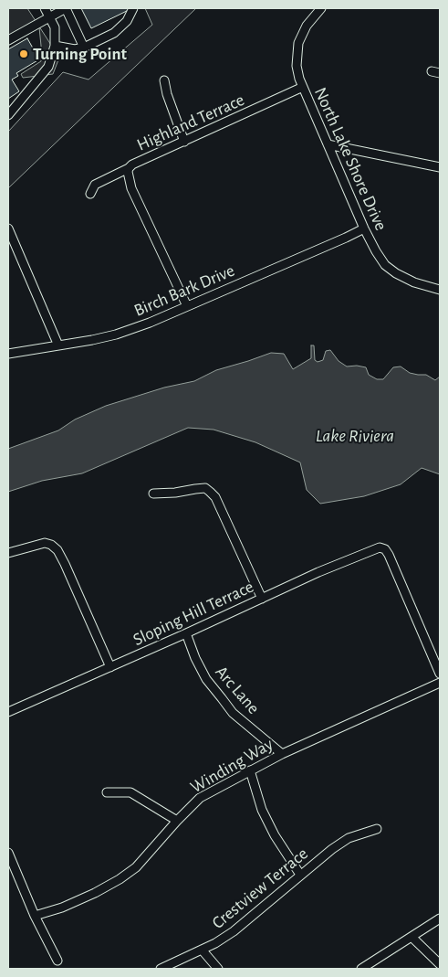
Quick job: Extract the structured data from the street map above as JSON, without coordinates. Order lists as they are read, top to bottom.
{
  "streets": {
    "street": [
      "Highland Terrace",
      "North Lake Shore Drive",
      "Birch Bark Drive",
      "Sloping Hill Terrace",
      "Arc Lane",
      "Winding Way",
      "Crestview Terrace"
    ]
  },
  "crossings": [
    ["Highland Terrace", "North Lake Shore Drive"],
    ["Highland Terrace", "Birch Bark Drive"],
    ["North Lake Shore Drive", "Birch Bark Drive"],
    ["Sloping Hill Terrace", "Arc Lane"],
    ["Arc Lane", "Winding Way"]
  ],
  "water": ["Lake Riviera"],
  "places": ["Turning Point"]
}
